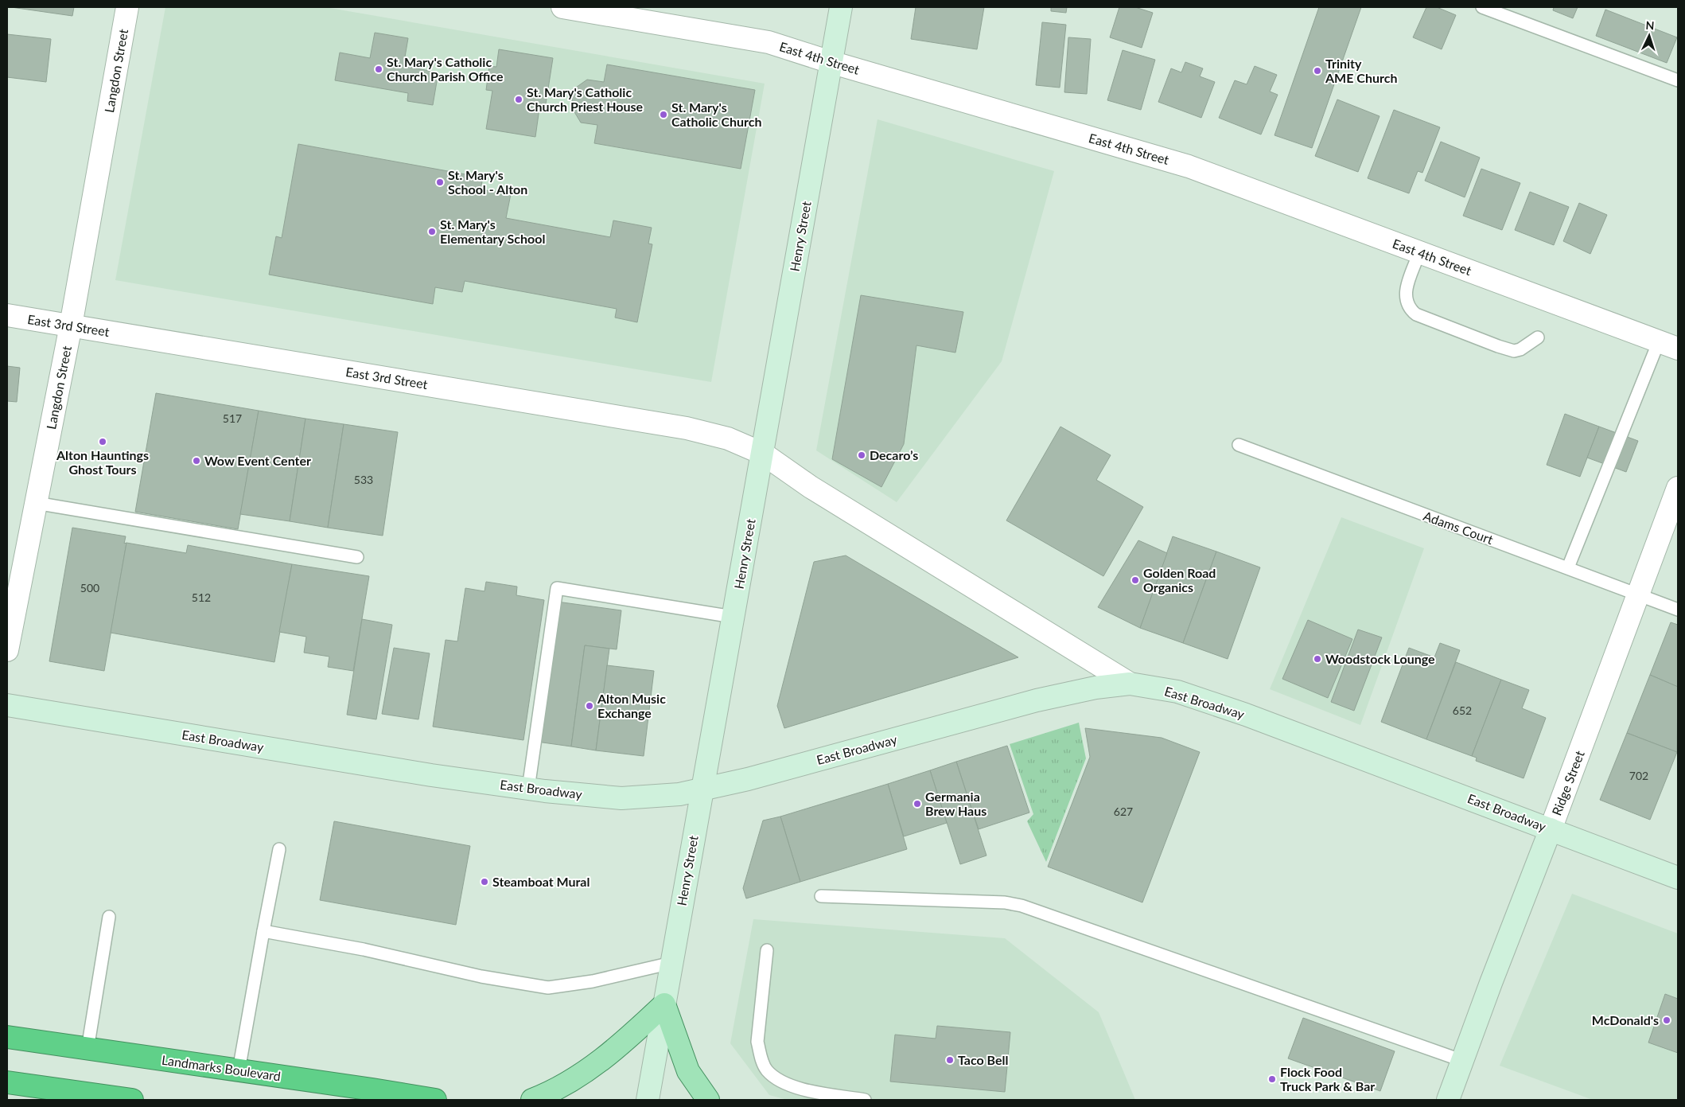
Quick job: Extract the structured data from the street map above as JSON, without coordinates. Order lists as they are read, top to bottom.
{
  "streets": {
    "highway": ["Landmarks Boulevard"],
    "street": [
      "East 4th Street",
      "Langdon Street",
      "Henry Street",
      "East 3rd Street",
      "East Broadway",
      "Ridge Street"
    ],
    "lane": ["Adams Court"]
  },
  "crossings": [
    ["East 4th Street", "Henry Street"],
    ["Langdon Street", "East 3rd Street"],
    ["Henry Street", "East 3rd Street"],
    ["Henry Street", "East Broadway"],
    ["East 3rd Street", "East Broadway"],
    ["Adams Court", "Ridge Street"],
    ["East Broadway", "Ridge Street"]
  ],
  "places": [
    "St. Mary's Catholic Church Parish Office",
    "Trinity AME Church",
    "St. Mary's Catholic Church Priest House",
    "St. Mary's Catholic Church",
    "St. Mary's School - Alton",
    "St. Mary's Elementary School",
    "Alton Hauntings Ghost Tours",
    "Decaro’s",
    "Wow Event Center",
    "Golden Road Organics",
    "Woodstock Lounge",
    "Alton Music Exchange",
    "Germania Brew Haus",
    "Steamboat Mural",
    "McDonald's",
    "Taco Bell",
    "Flock Food Truck Park & Bar"
  ],
  "house_numbers": [
    "517",
    "533",
    "500",
    "512",
    "652",
    "702",
    "627"
  ],
  "north": "top"
}
